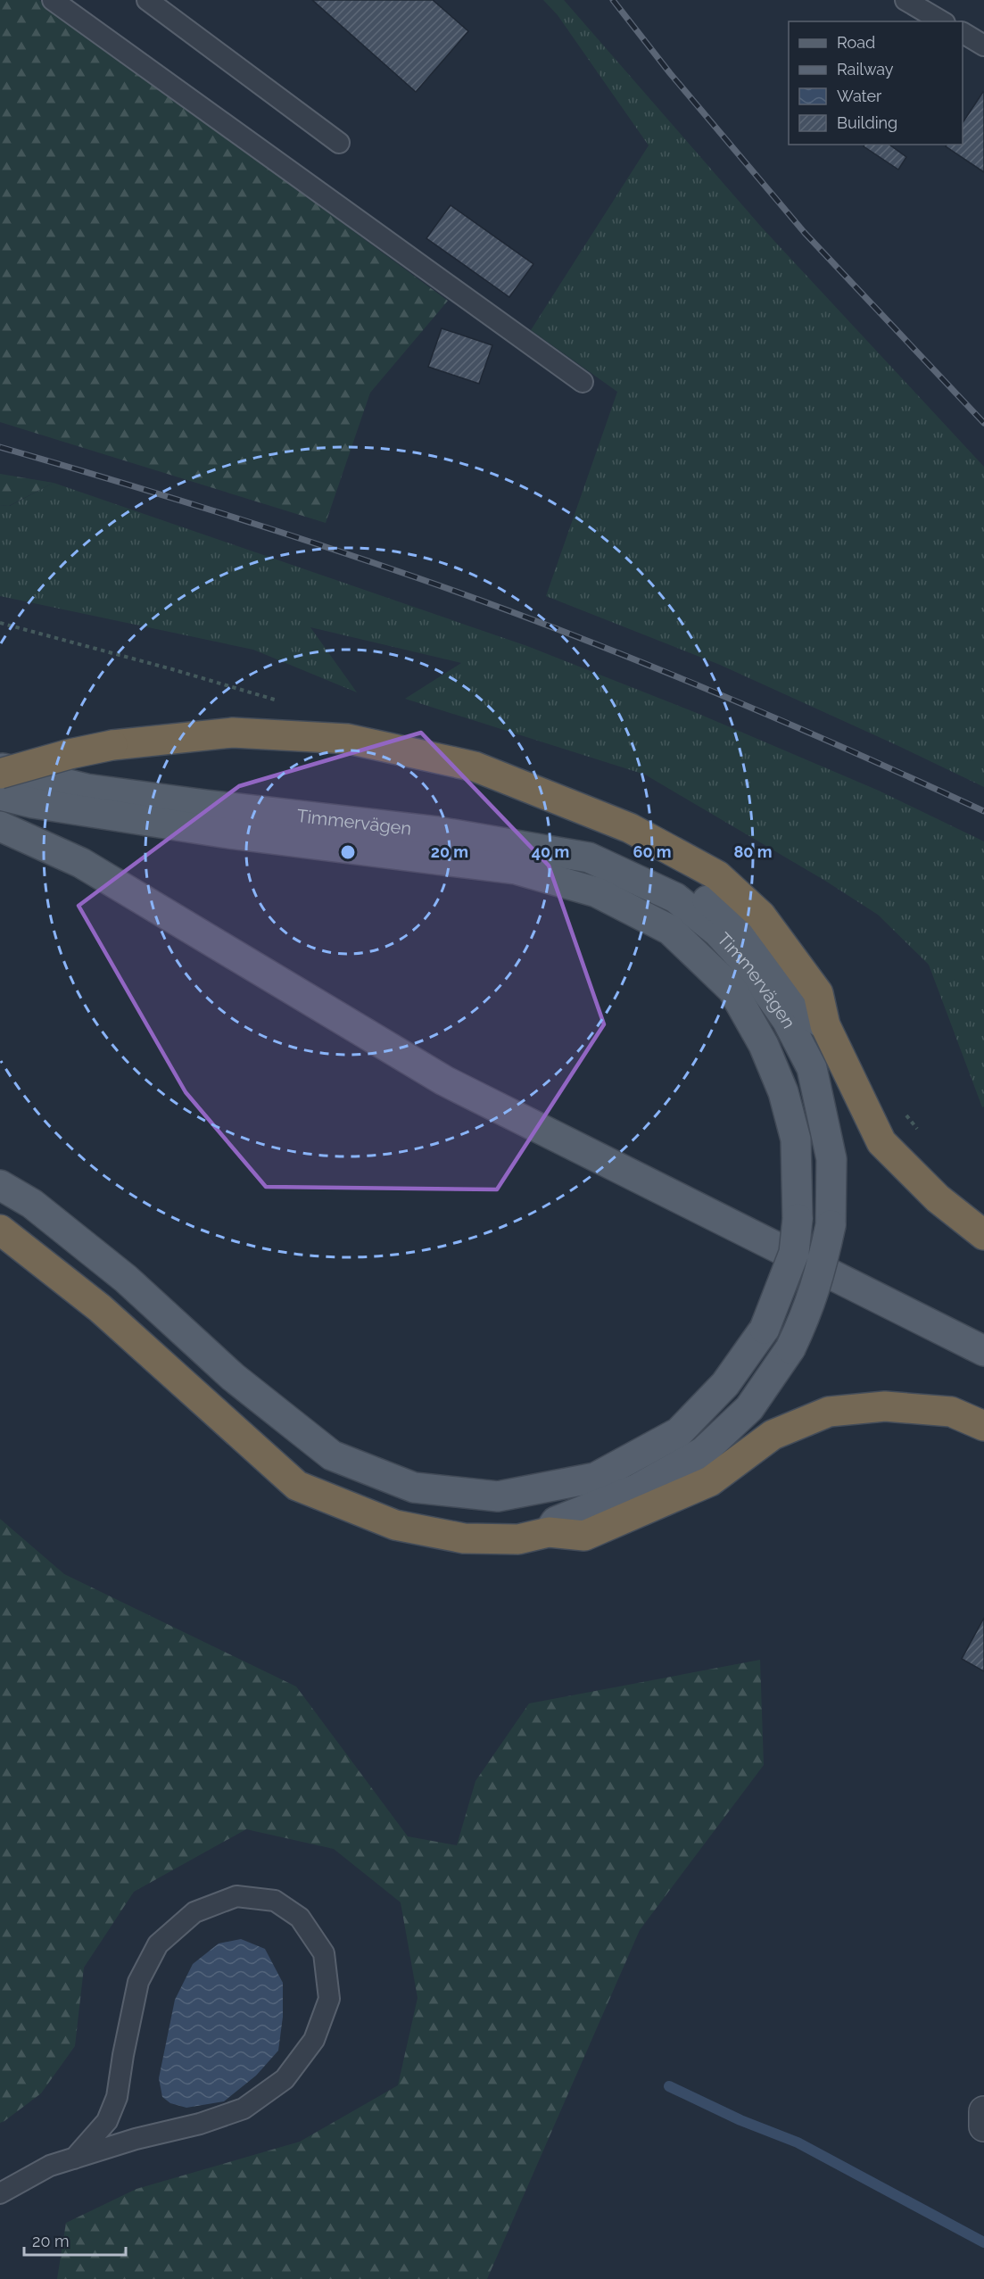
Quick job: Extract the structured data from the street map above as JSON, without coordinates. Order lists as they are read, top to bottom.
{
  "streets": {
    "main road": ["Timmervägen"]
  },
  "legend": [
    "Road",
    "Railway",
    "Water",
    "Building"
  ],
  "scale_bar": "20 m",
  "rings": [
    "20 m",
    "40 m",
    "60 m",
    "80 m"
  ]
}
